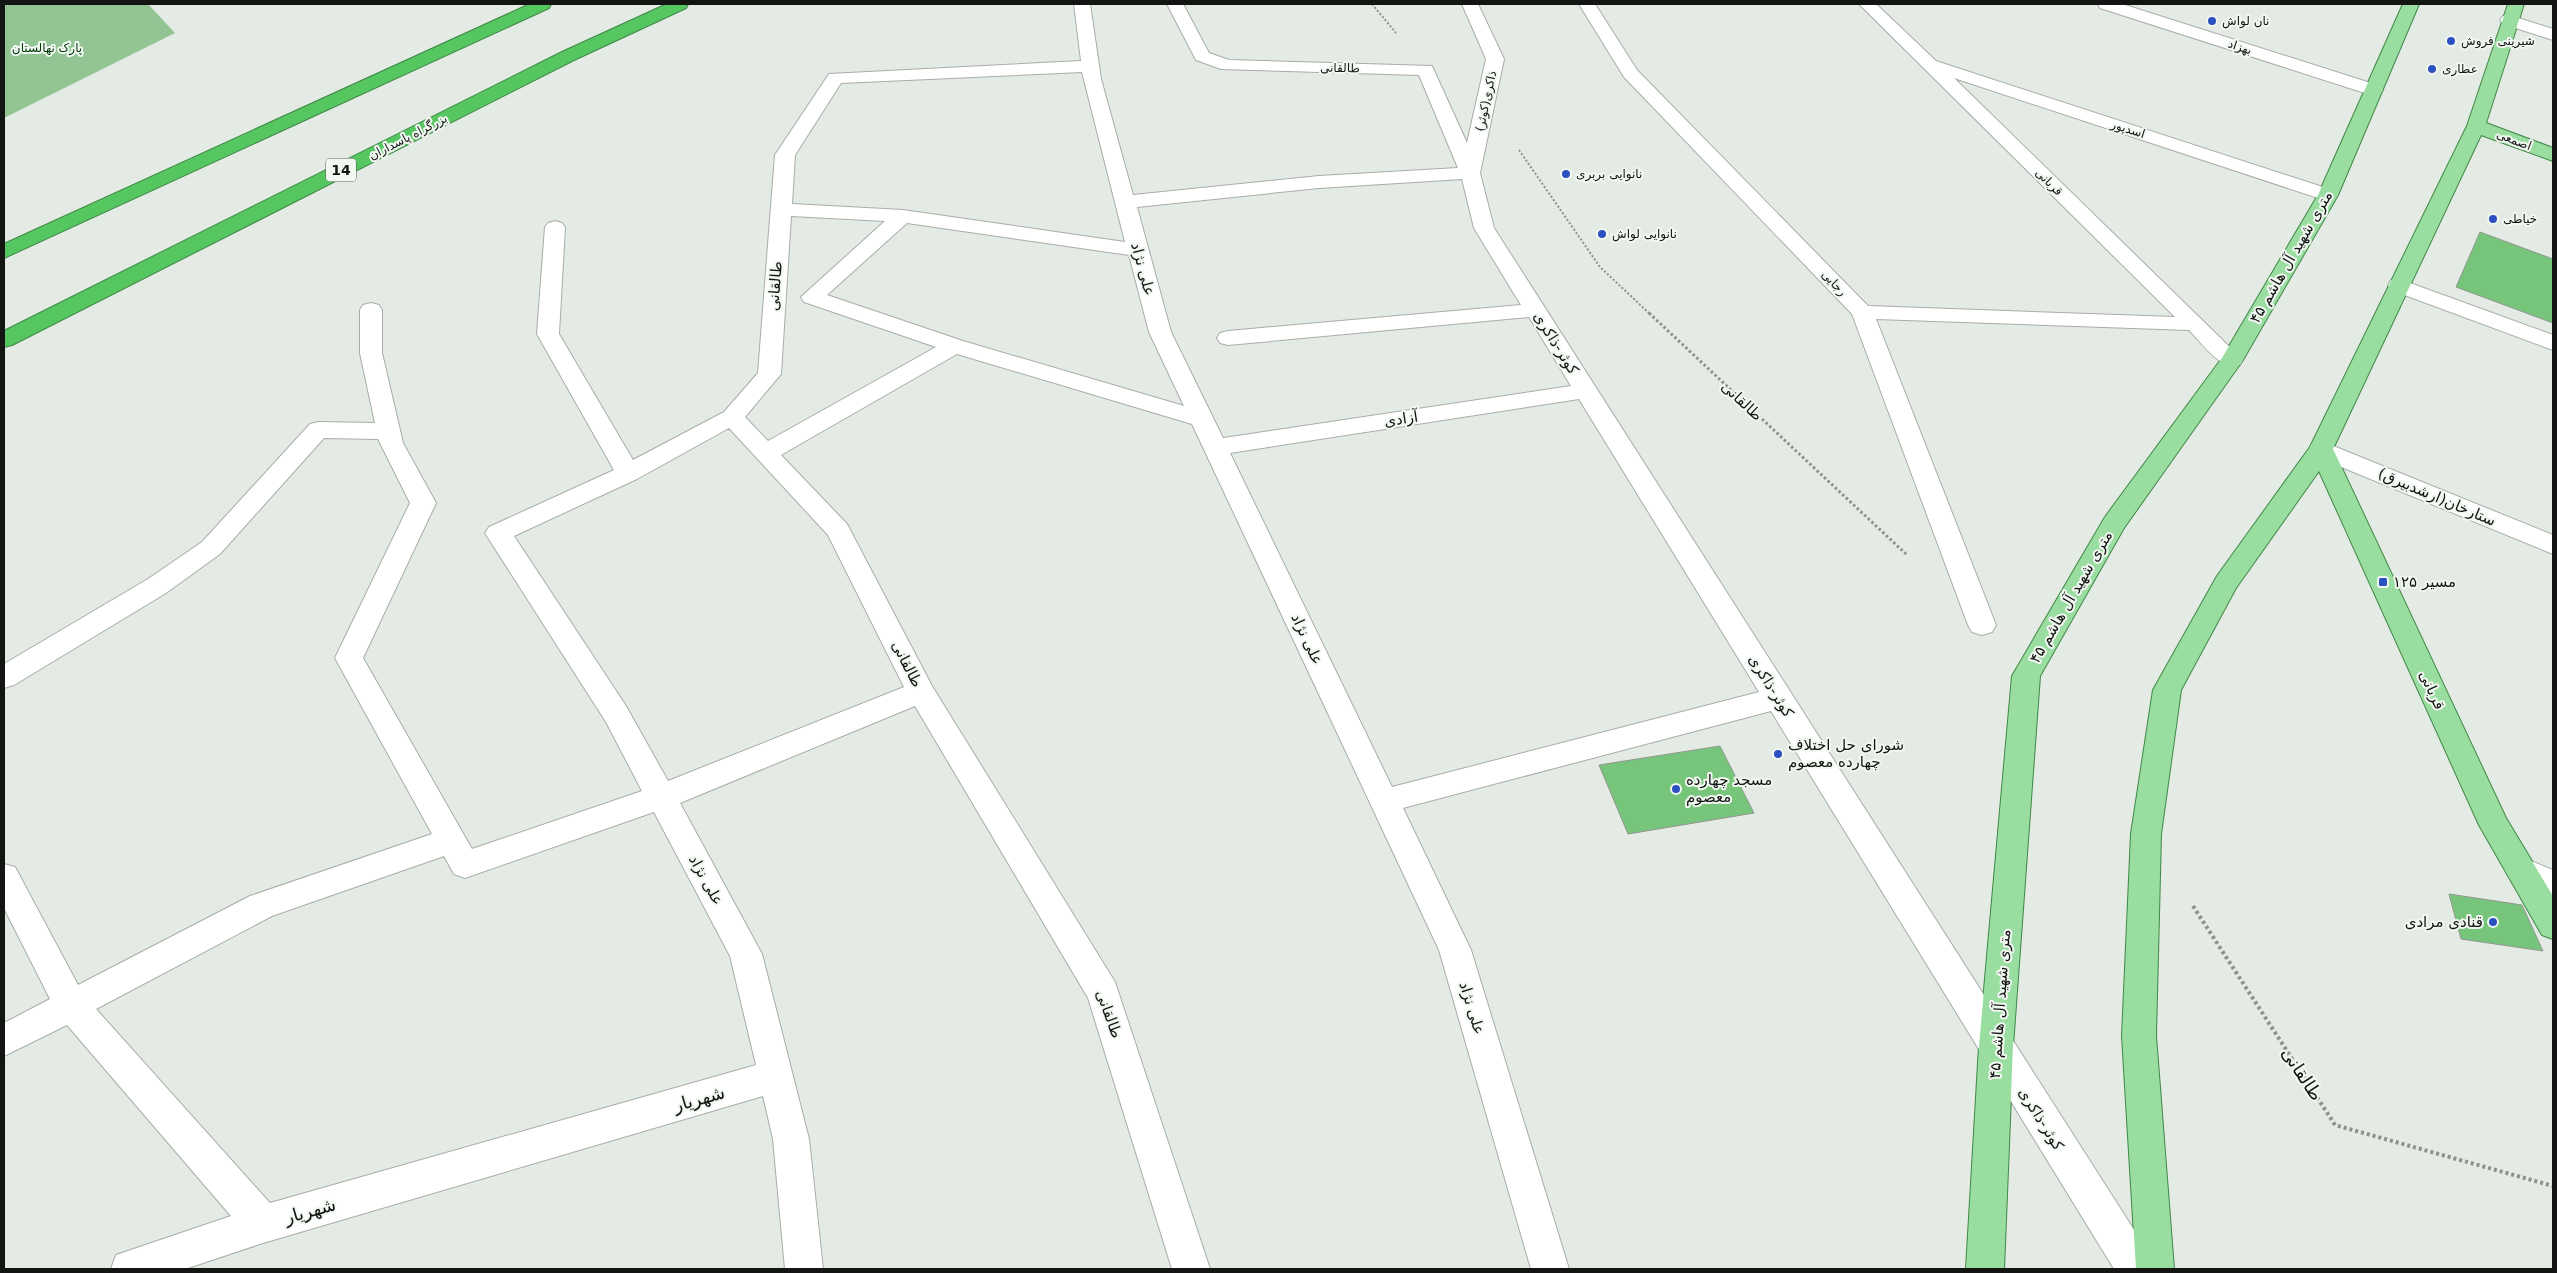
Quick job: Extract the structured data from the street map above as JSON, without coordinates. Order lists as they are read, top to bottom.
{
  "streets": {
    "highway": ["بزرگراه پاسداران", "14"],
    "main road": ["اصمعی", "قربانی", "۴۵ متری شهید آل هاشم"],
    "street": [
      "بهزاد",
      "طالقانی",
      "ذاکری(کوثر)",
      "اسدپور",
      "علی نژاد",
      "رجایی",
      "کوثر-ذاکری",
      "آزادی",
      "ستارخان(ارشدبیرق)",
      "شهریار"
    ]
  },
  "crossings": [
    ["بهزاد", "۴۵ متری شهید آل هاشم"],
    ["طالقانی", "ذاکری(کوثر)"],
    ["طالقانی", "علی نژاد"],
    ["طالقانی", "کوثر-ذاکری"],
    ["ذاکری(کوثر)", "کوثر-ذاکری"],
    ["اسدپور", "قربانی"],
    ["اسدپور", "۴۵ متری شهید آل هاشم"],
    ["قربانی", "۴۵ متری شهید آل هاشم"],
    ["قربانی", "ستارخان(ارشدبیرق)"],
    ["۴۵ متری شهید آل هاشم", "کوثر-ذاکری"],
    ["علی نژاد", "آزادی"],
    ["علی نژاد", "شهریار"],
    ["کوثر-ذاکری", "آزادی"]
  ],
  "parks": ["پارک نهالستان"],
  "places": {
    "other": [
      "نان لواش",
      "شیرینی فروش",
      "عطاری",
      "نانوایی بربری",
      "خیاطی",
      "نانوایی لواش",
      "شورای حل اختلاف چهارده معصوم",
      "مسجد چهارده معصوم",
      "قنادی مرادی"
    ],
    "transit": ["مسیر ۱۲۵"]
  }
}
